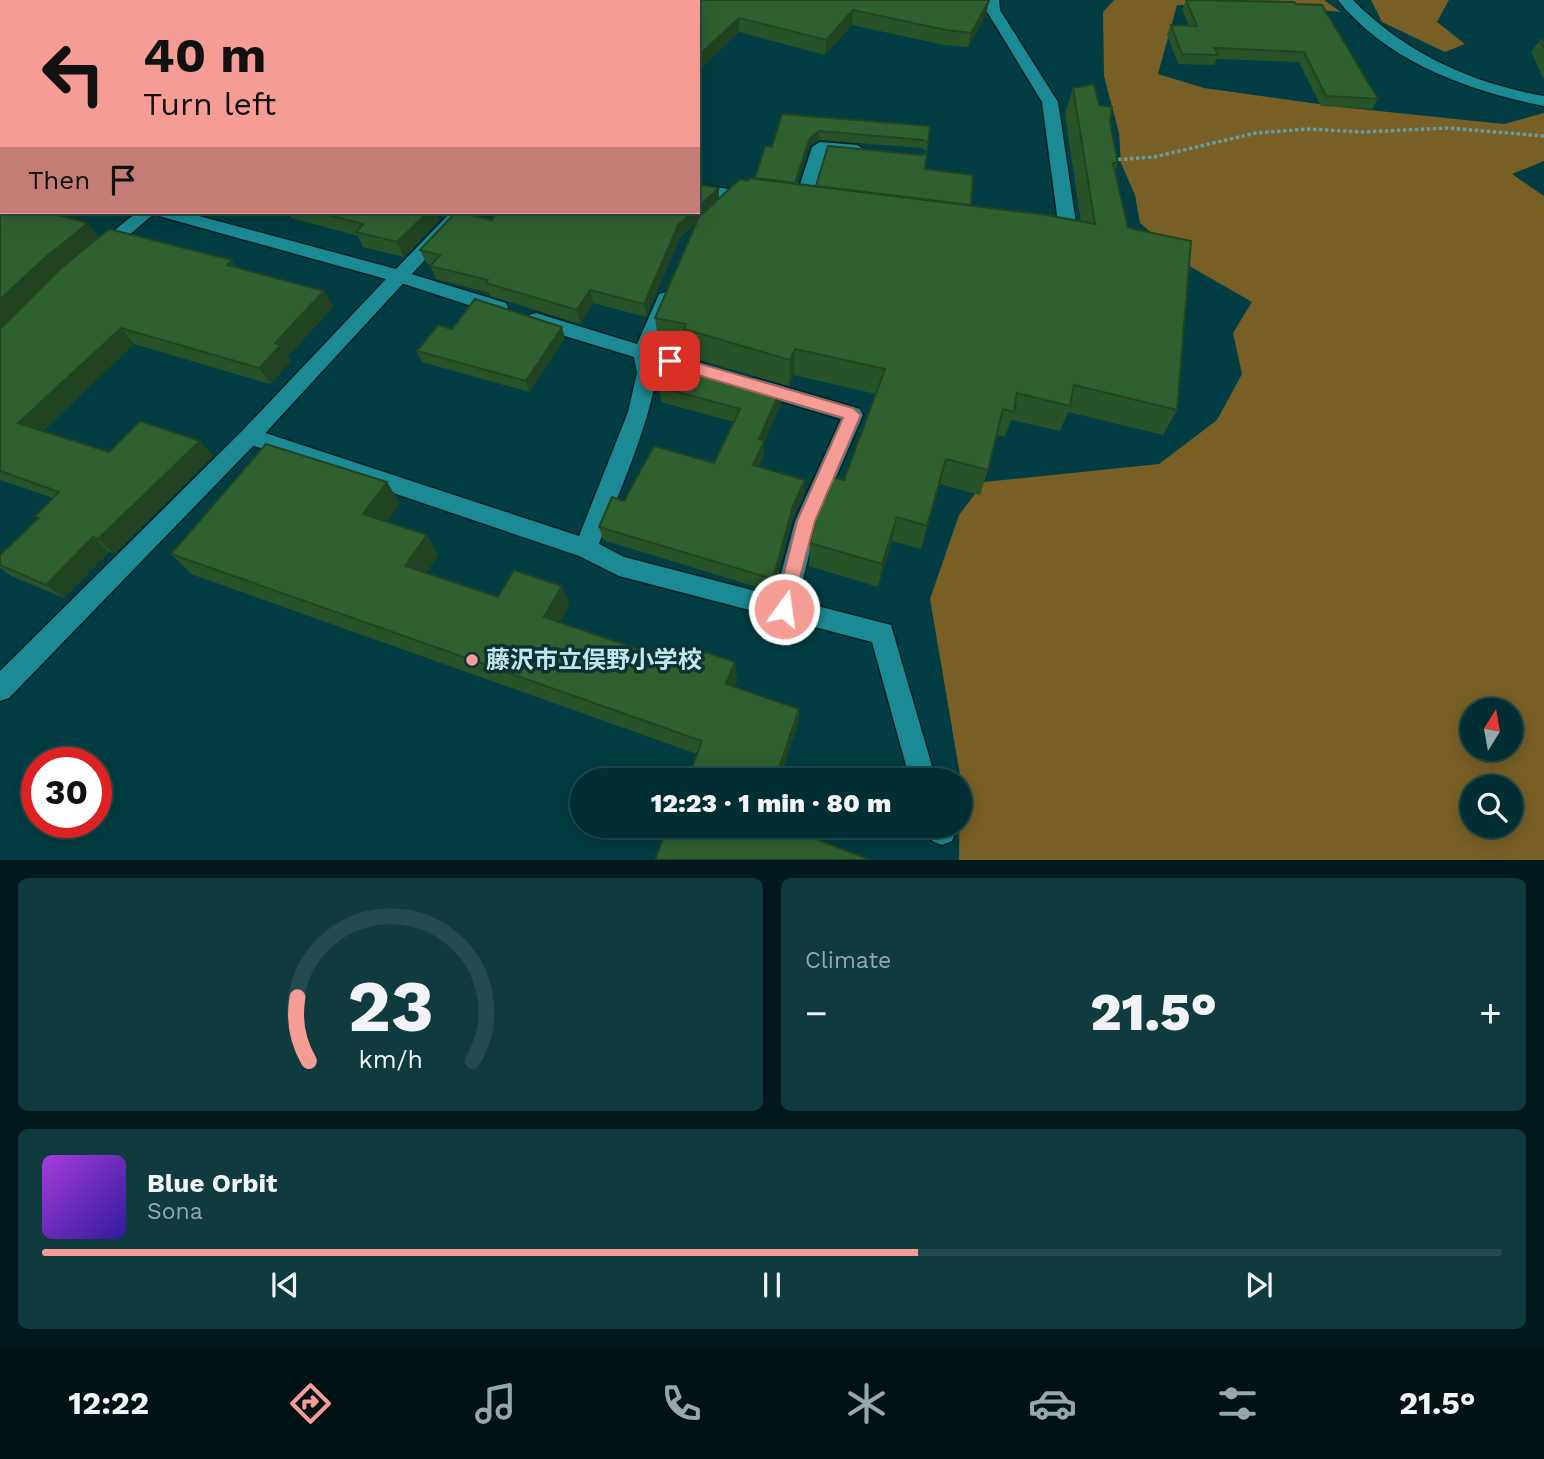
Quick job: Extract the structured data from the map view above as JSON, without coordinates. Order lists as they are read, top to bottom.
{
  "places": ["藤沢市立俣野小学校"],
  "north": "top",
  "page": {
    "turn": ["40 m", "Turn left"],
    "then": "Then",
    "limit": "30",
    "trip": "12:23 · 1 min · 80 m",
    "tile": "Climate",
    "heat": ["−", "21.5°", "+"],
    "song": ["Blue Orbit", "Sona"],
    "tabs": ["12:22", "21.5°"],
    "gauge": ["23", "km/h"]
  }
}
